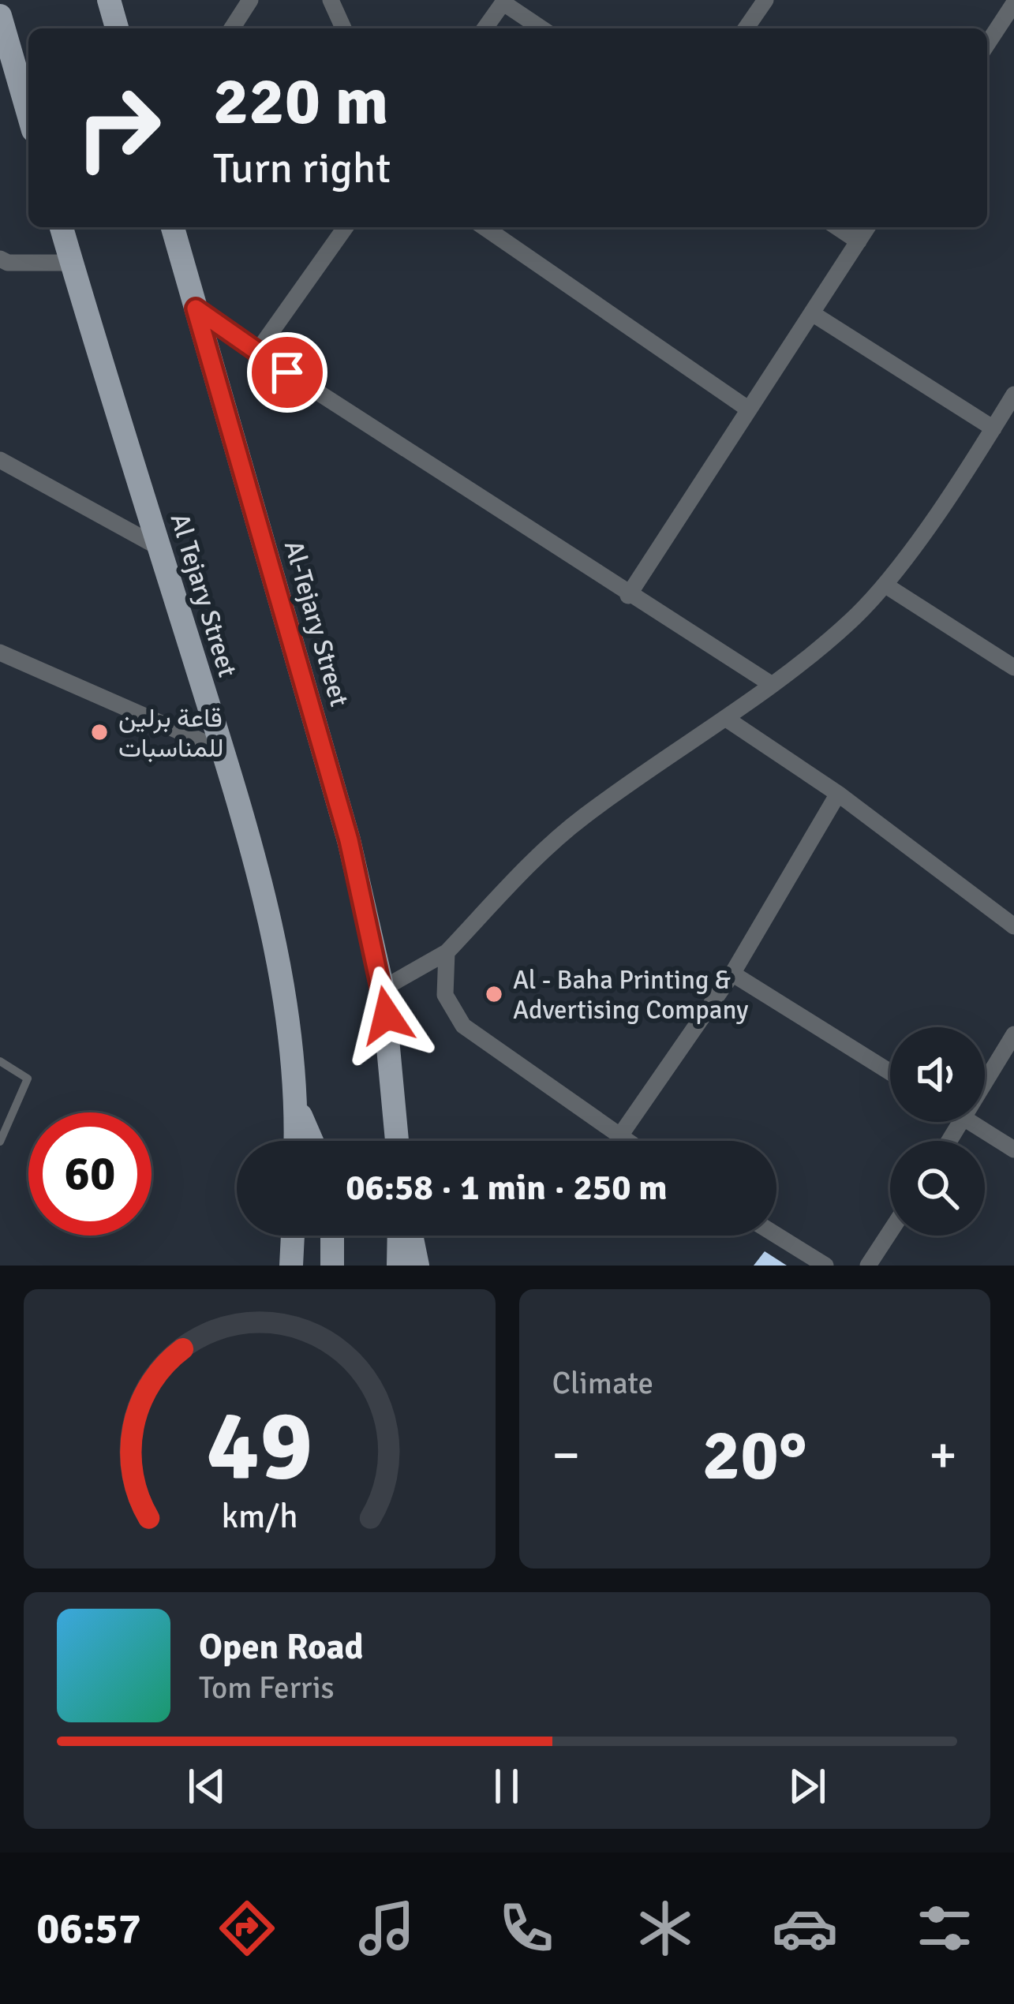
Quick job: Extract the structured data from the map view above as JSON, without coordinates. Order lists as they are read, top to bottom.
{
  "streets": {
    "main road": ["Al Tejary Street", "Al-Tejary Street"]
  },
  "places": ["قاعة برلين للمناسبات", "Al - Baha Printing & Advertising Company"],
  "page": {
    "turn": ["220 m", "Turn right"],
    "limit": "60",
    "trip": "06:58 · 1 min · 250 m",
    "tile": "Climate",
    "heat": ["−", "20°", "+"],
    "song": ["Open Road", "Tom Ferris"],
    "tabs": "06:57",
    "gauge": ["49", "km/h"]
  }
}
